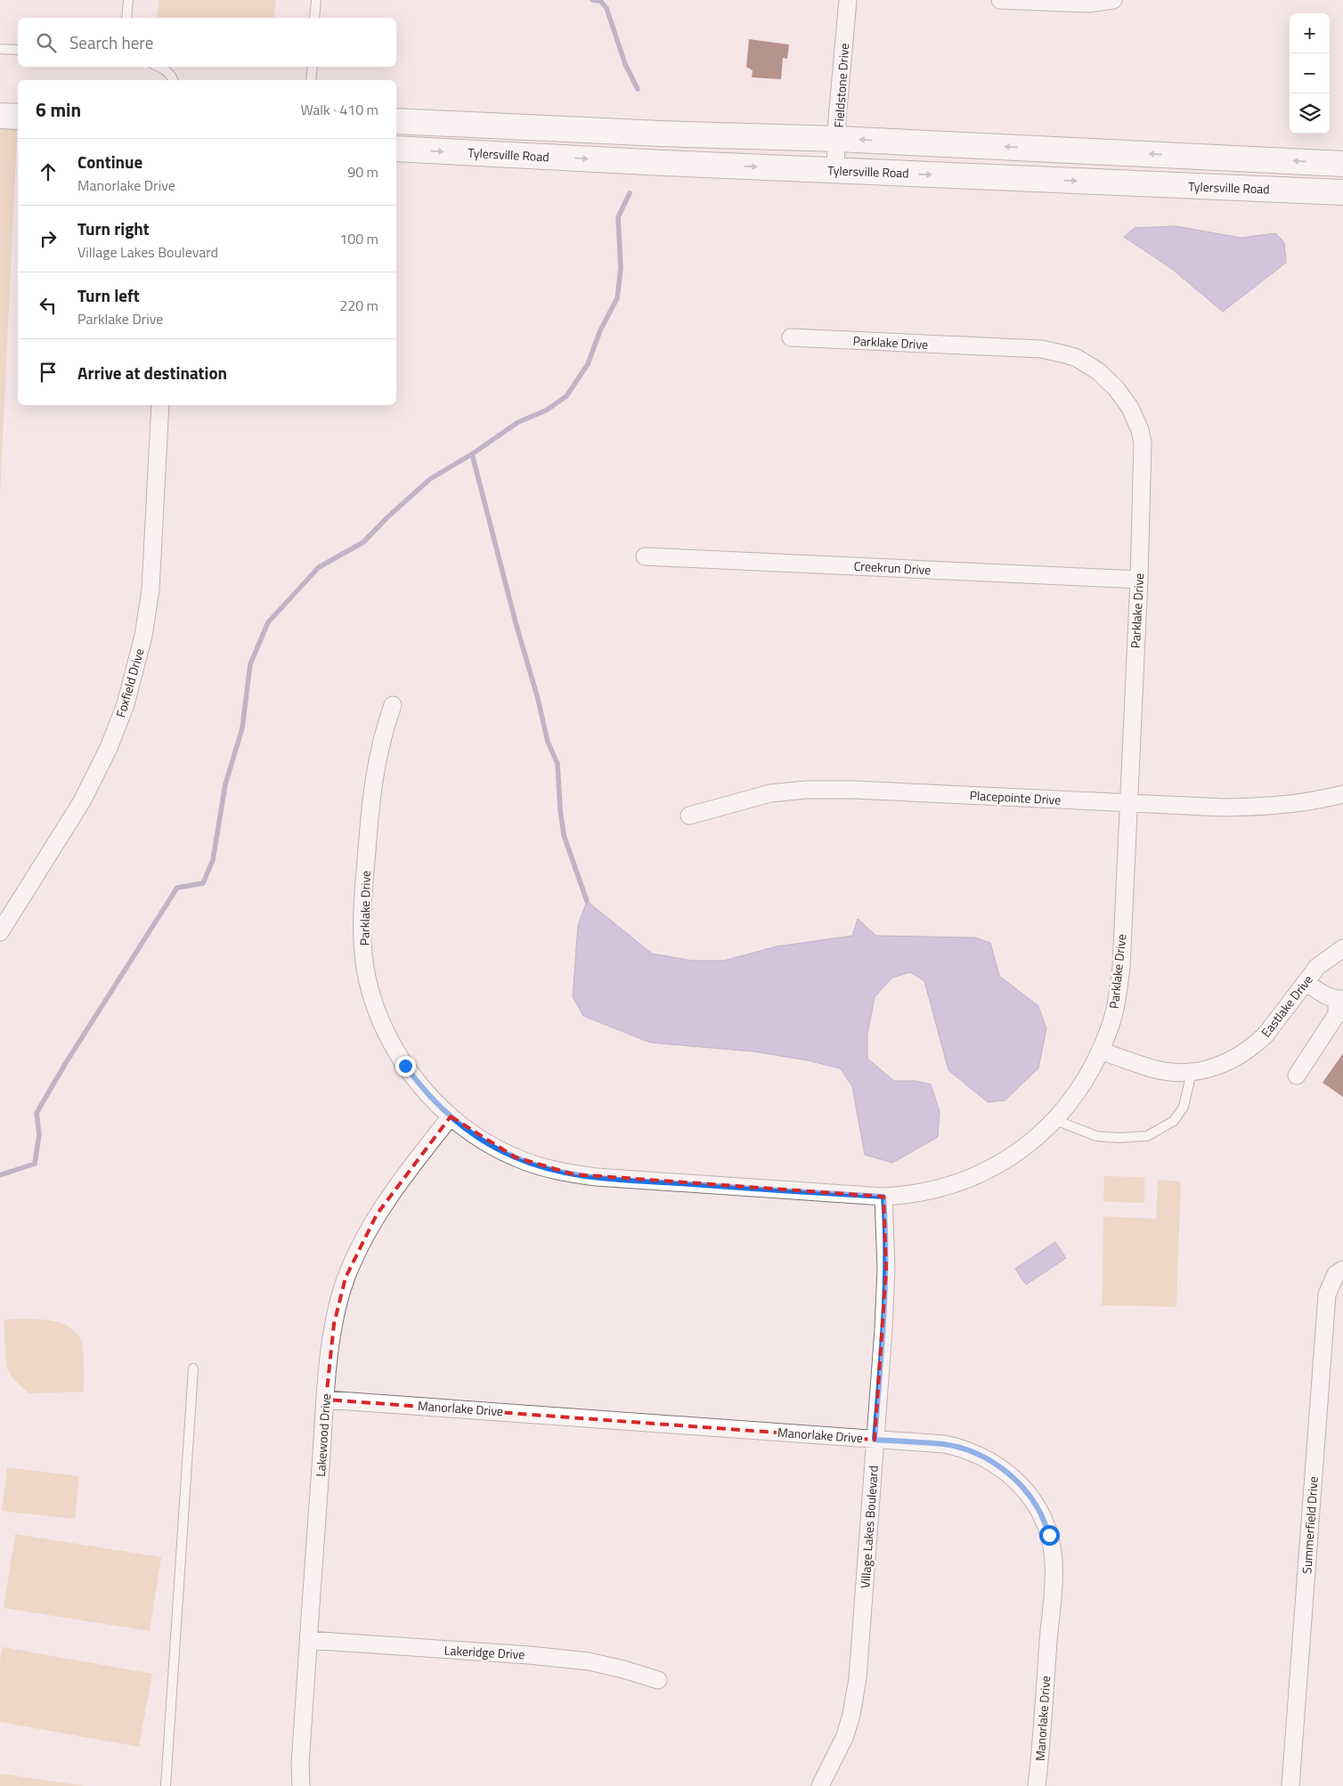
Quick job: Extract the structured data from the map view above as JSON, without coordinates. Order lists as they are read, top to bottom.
{
  "streets": {
    "main road": ["Tylersville Road"],
    "street": [
      "Fieldstone Drive",
      "Parklake Drive",
      "Creekrun Drive",
      "Foxfield Drive",
      "Placepointe Drive",
      "Eastlake Drive",
      "Manorlake Drive",
      "Lakewood Drive",
      "Summerfield Drive",
      "Village Lakes Boulevard",
      "Lakeridge Drive"
    ]
  },
  "crossings": [
    ["Fieldstone Drive", "Tylersville Road"],
    ["Parklake Drive", "Creekrun Drive"],
    ["Parklake Drive", "Placepointe Drive"],
    ["Parklake Drive", "Eastlake Drive"],
    ["Parklake Drive", "Lakewood Drive"],
    ["Parklake Drive", "Village Lakes Boulevard"],
    ["Manorlake Drive", "Lakewood Drive"],
    ["Manorlake Drive", "Village Lakes Boulevard"],
    ["Lakewood Drive", "Lakeridge Drive"]
  ],
  "page": {
    "map_buttons": ["+", "−"],
    "search": "Search here",
    "heading": ["6 min", "Walk · 410 m"],
    "list": [
      ["Continue", "Manorlake Drive", "90 m"],
      ["Turn right", "Village Lakes Boulevard", "100 m"],
      ["Turn left", "Parklake Drive", "220 m"],
      "Arrive at destination"
    ]
  }
}
